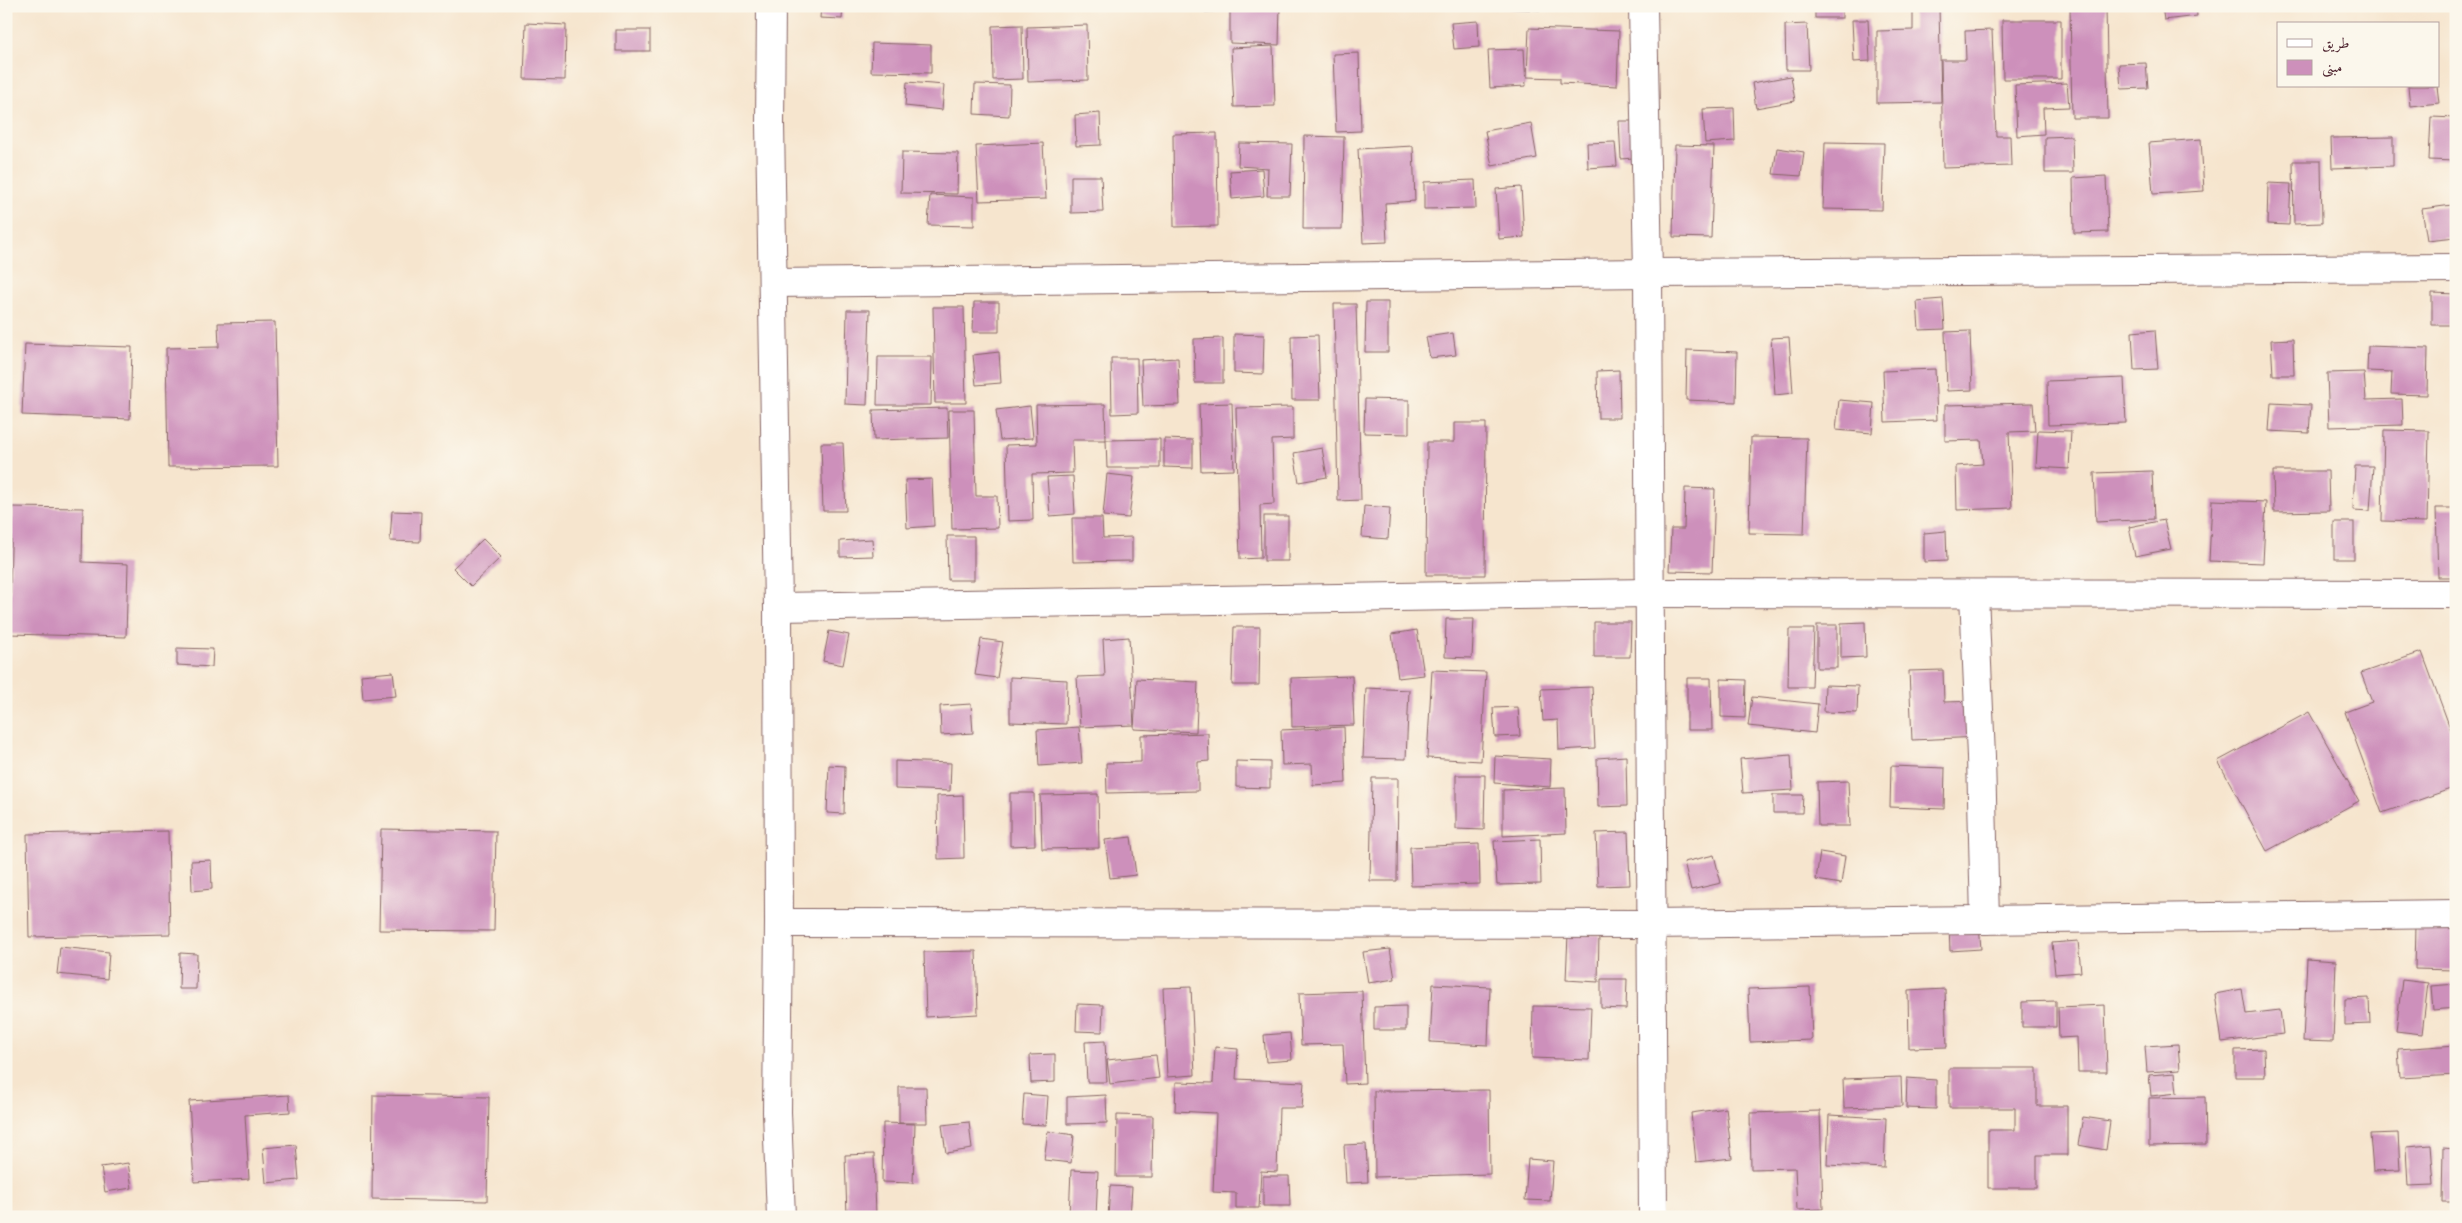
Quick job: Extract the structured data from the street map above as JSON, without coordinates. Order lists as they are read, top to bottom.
{
  "legend": ["طريق", "مبنى"]
}
